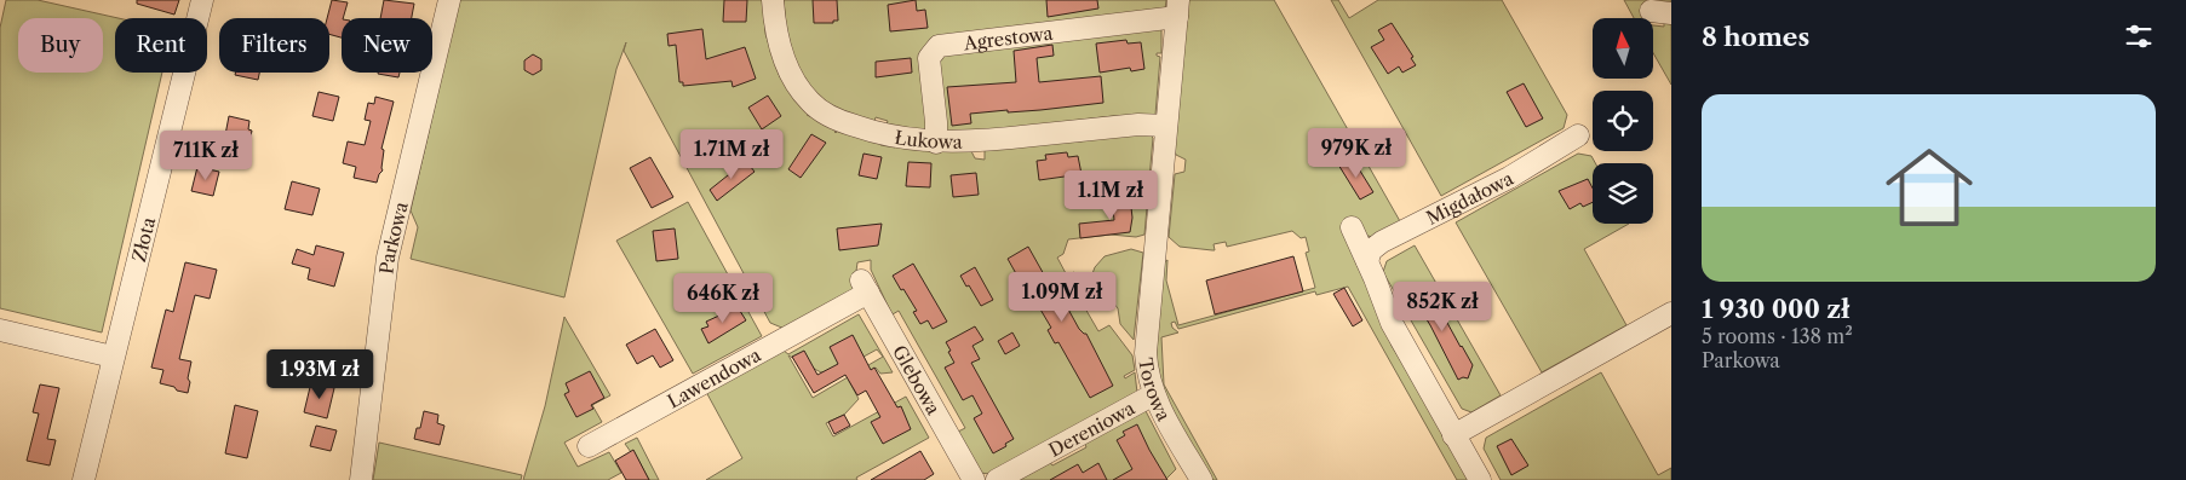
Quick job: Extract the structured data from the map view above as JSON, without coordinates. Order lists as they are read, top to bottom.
{
  "streets": {
    "street": [
      "Agrestowa",
      "Łukowa",
      "Migdałowa",
      "Parkowa",
      "Złota",
      "Lawendowa",
      "Glebowa",
      "Torowa",
      "Dereniowa"
    ]
  },
  "crossings": [
    ["Agrestowa", "Łukowa"],
    ["Agrestowa", "Torowa"],
    ["Łukowa", "Torowa"],
    ["Lawendowa", "Glebowa"],
    ["Torowa", "Dereniowa"]
  ],
  "north": "top",
  "page": {
    "heading": "8 homes",
    "chip": [
      "Buy",
      "Rent",
      "Filters",
      "New"
    ],
    "list": [
      {
        "name": "1 930 000 zł",
        "note": "5 rooms · 138 m² · Parkowa"
      }
    ],
    "price": [
      "979K zł",
      "1.71M zł",
      "711K zł",
      "1.1M zł",
      "1.09M zł",
      "646K zł",
      "852K zł",
      "1.93M zł"
    ]
  }
}
